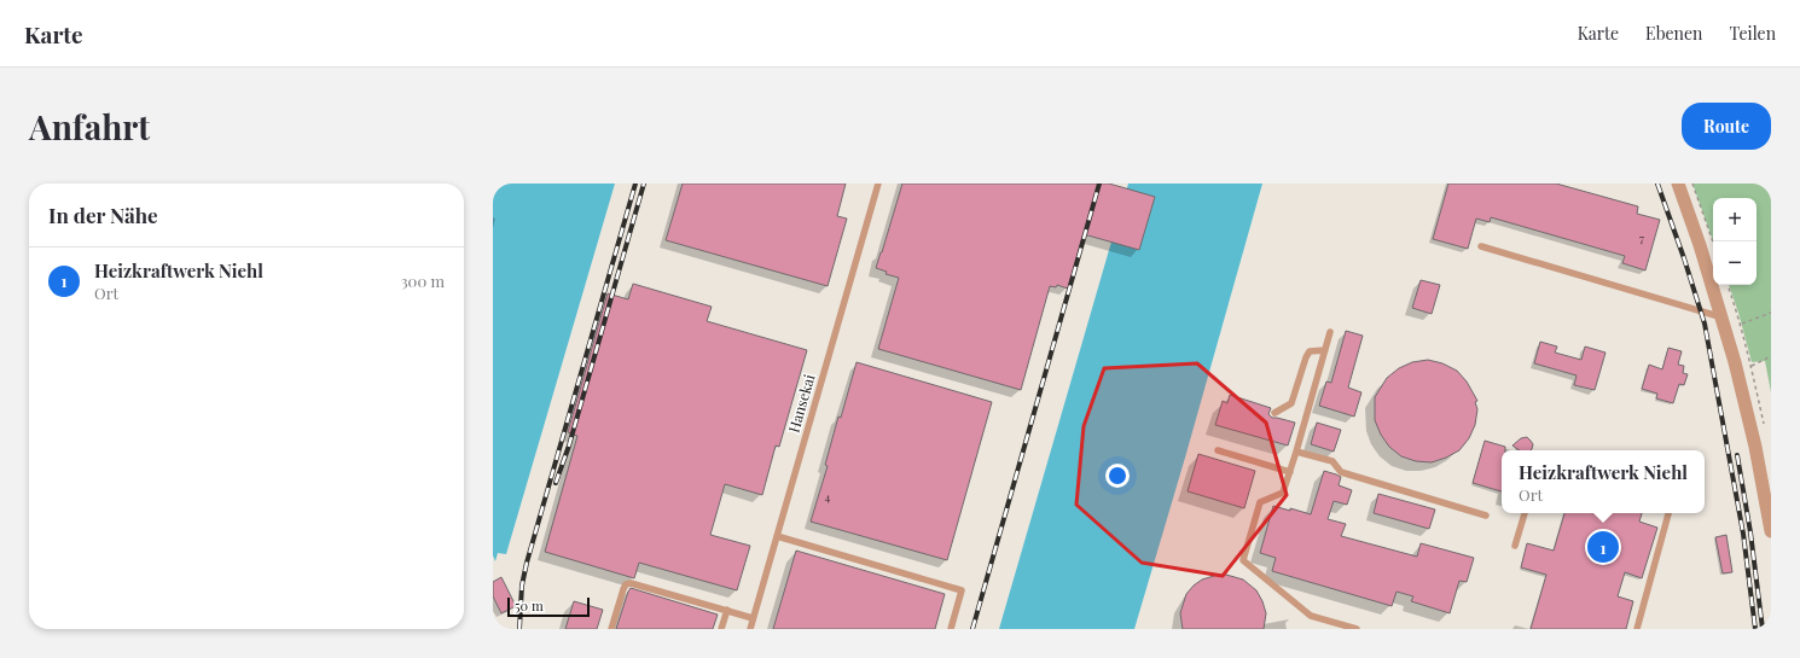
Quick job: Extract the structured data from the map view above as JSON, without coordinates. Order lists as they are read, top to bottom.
{
  "streets": {
    "lane": ["Hansekai"]
  },
  "house_numbers": ["7", "4"],
  "scale_bar": "50 m",
  "page": {
    "header": "Karte",
    "nav": ["Karte", "Ebenen", "Teilen"],
    "buttons": "Route",
    "title": "Anfahrt",
    "heading": "In der Nähe",
    "map_buttons": ["+", "−"],
    "list": [
      {
        "mark": "1",
        "name": "Heizkraftwerk Niehl",
        "note": "Ort",
        "value": "300 m"
      }
    ],
    "popup": ["Heizkraftwerk Niehl", "Ort"],
    "pins": "1",
    "scale": "50 m"
  }
}
